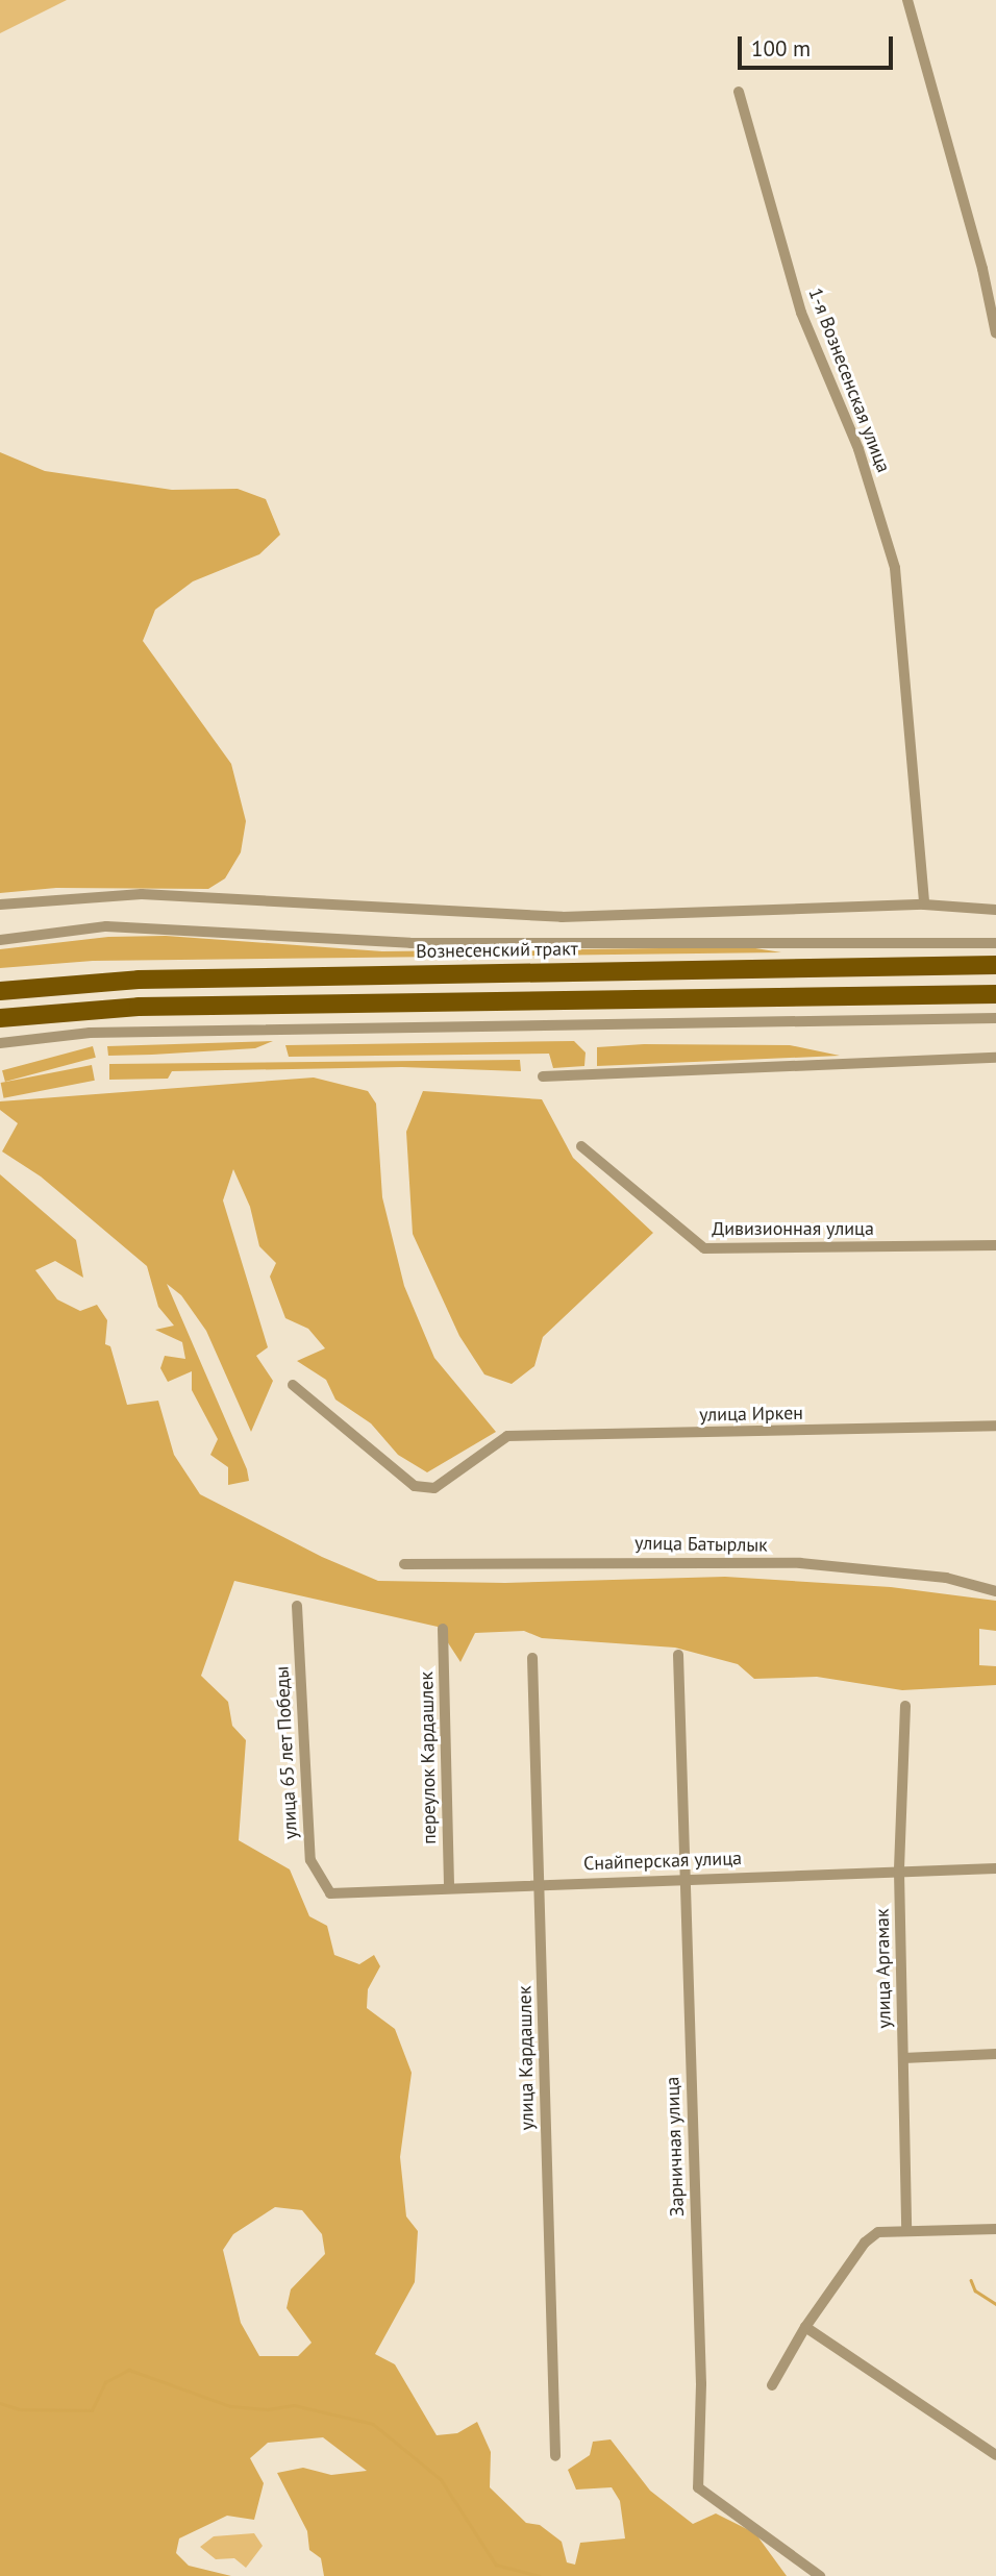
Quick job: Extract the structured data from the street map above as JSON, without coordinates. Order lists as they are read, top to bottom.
{
  "streets": {
    "main road": ["Вознесенский тракт"],
    "street": [
      "1-я Вознесенская улица",
      "Дивизионная улица",
      "улица Иркен",
      "улица Батырлык",
      "улица 65 лет Победы",
      "переулок Кардашлек",
      "Снайперская улица",
      "улица Аргамак",
      "улица Кардашлек",
      "Зарничная улица"
    ]
  },
  "crossings": [
    ["улица 65 лет Победы", "Снайперская улица"],
    ["переулок Кардашлек", "Снайперская улица"],
    ["Снайперская улица", "улица Аргамак"],
    ["Снайперская улица", "улица Кардашлек"],
    ["Снайперская улица", "Зарничная улица"]
  ],
  "scale_bar": "100 m"
}
